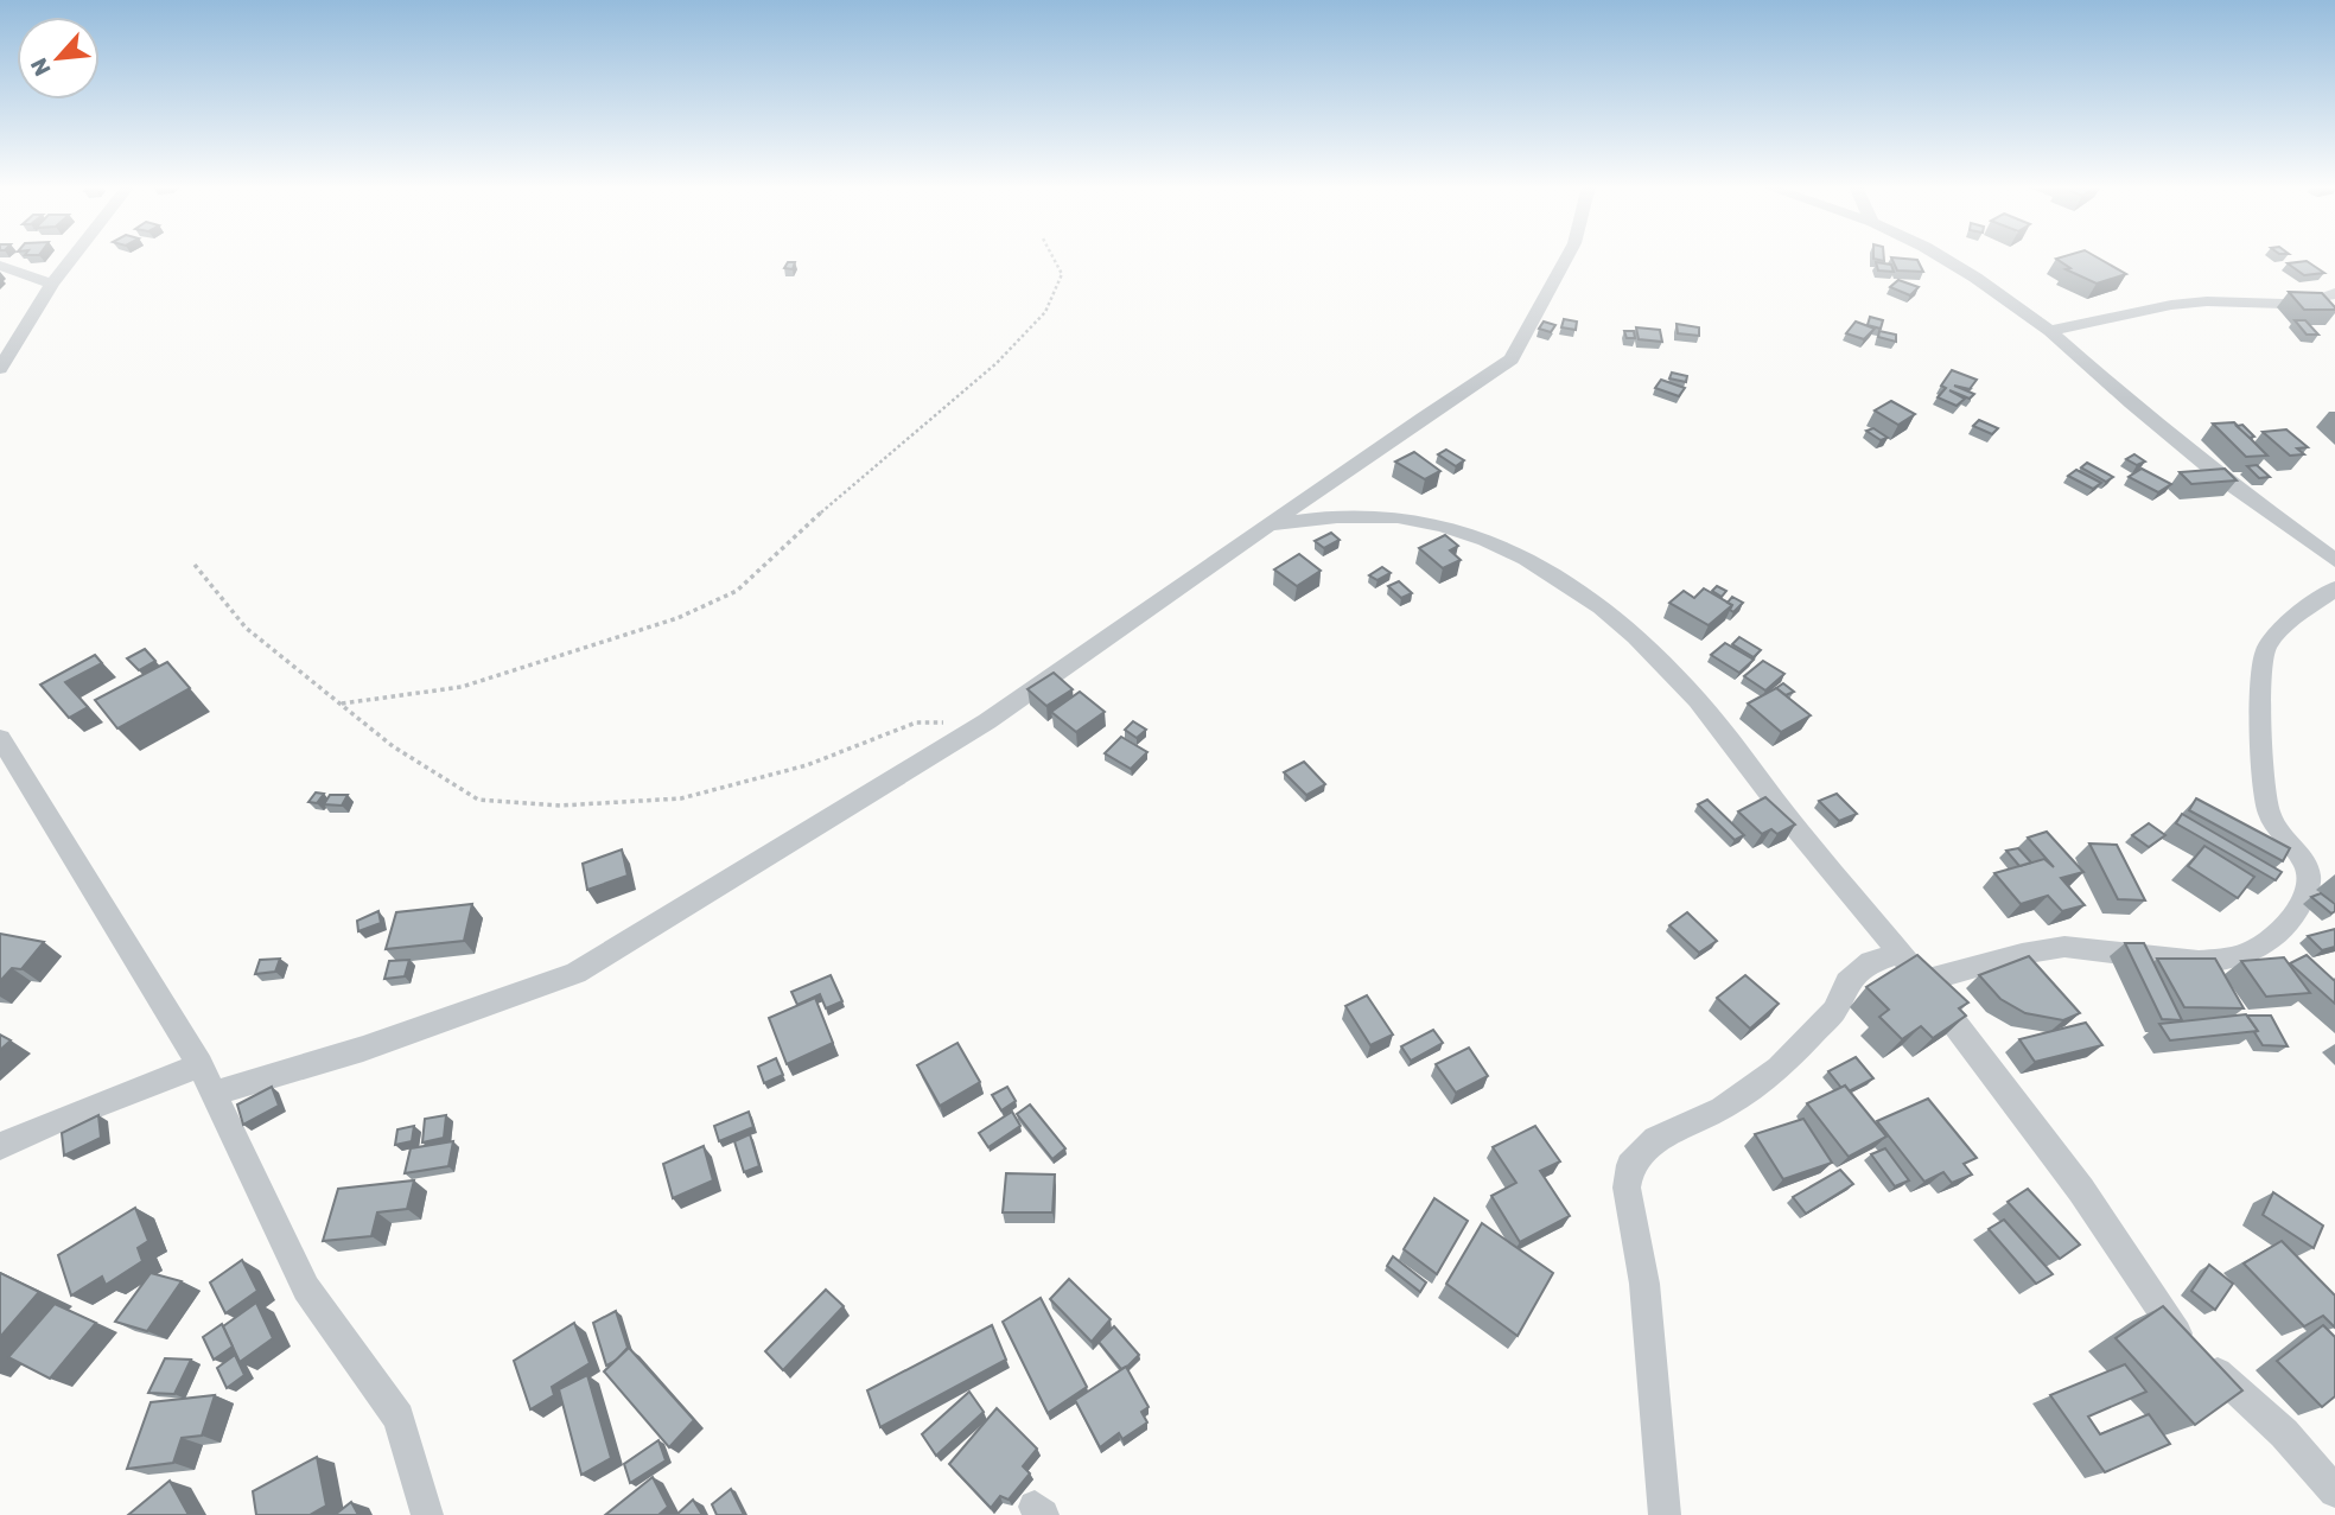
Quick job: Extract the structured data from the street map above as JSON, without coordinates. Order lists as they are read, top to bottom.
{
  "north": "bottom left"
}
